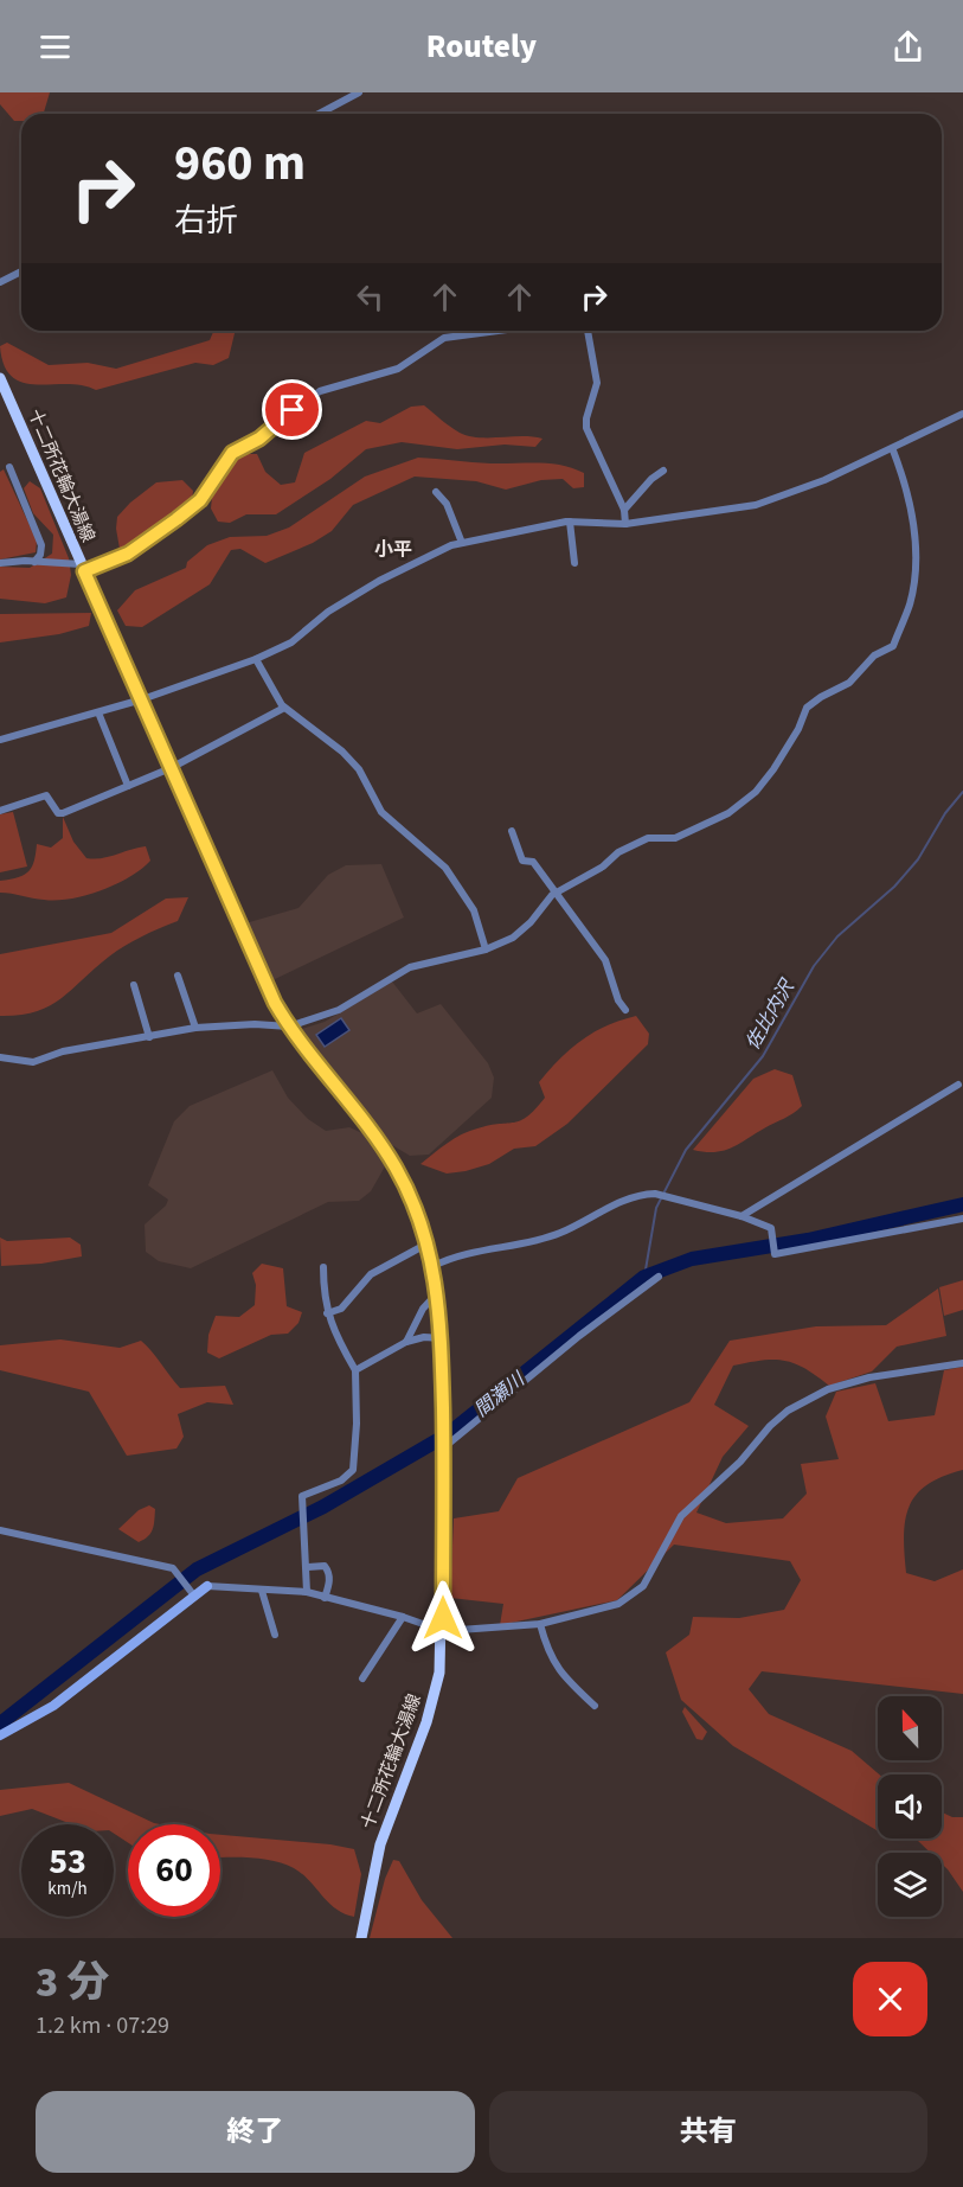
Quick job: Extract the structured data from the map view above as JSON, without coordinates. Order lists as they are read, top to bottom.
{
  "streets": {
    "main road": ["十二所花輪大湯線"]
  },
  "districts": ["小平"],
  "water": ["佐比内沢", "間瀬川"],
  "north": "top",
  "page": {
    "header": "Routely",
    "turn": ["960 m", "右折"],
    "speed": "53 km/h",
    "limit": "60",
    "heading": ["3 分", "1.2 km · 07:29"],
    "buttons": ["終了", "共有"]
  }
}
